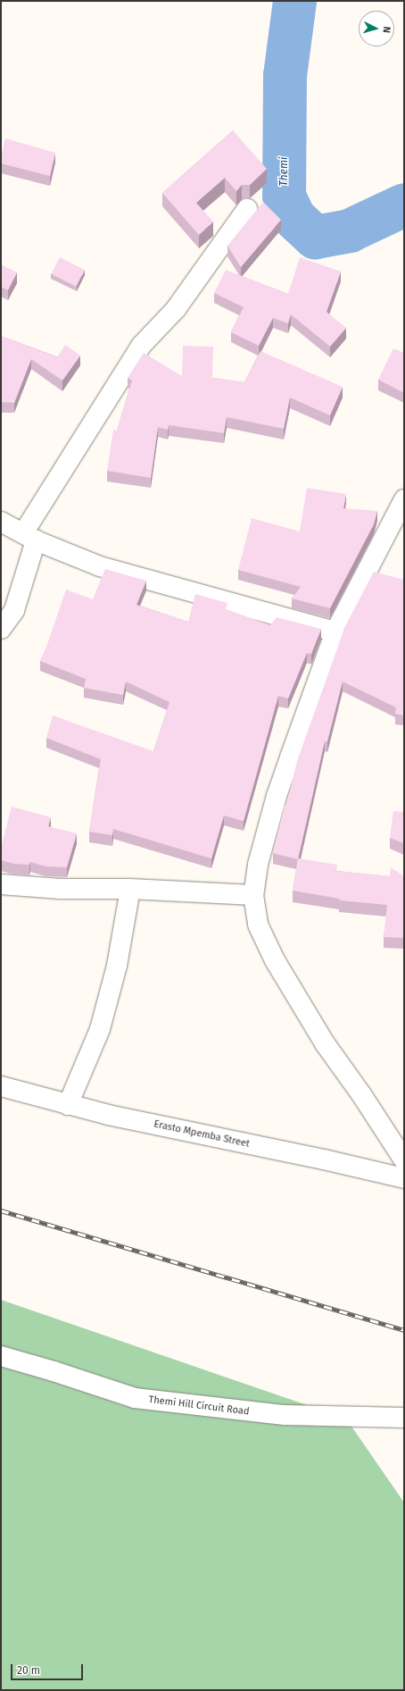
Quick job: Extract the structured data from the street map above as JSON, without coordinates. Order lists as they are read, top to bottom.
{
  "streets": {
    "street": ["Erasto Mpemba Street", "Themi Hill Circuit Road"]
  },
  "water": ["Themi"],
  "scale_bar": "20 m",
  "north": "right"
}
